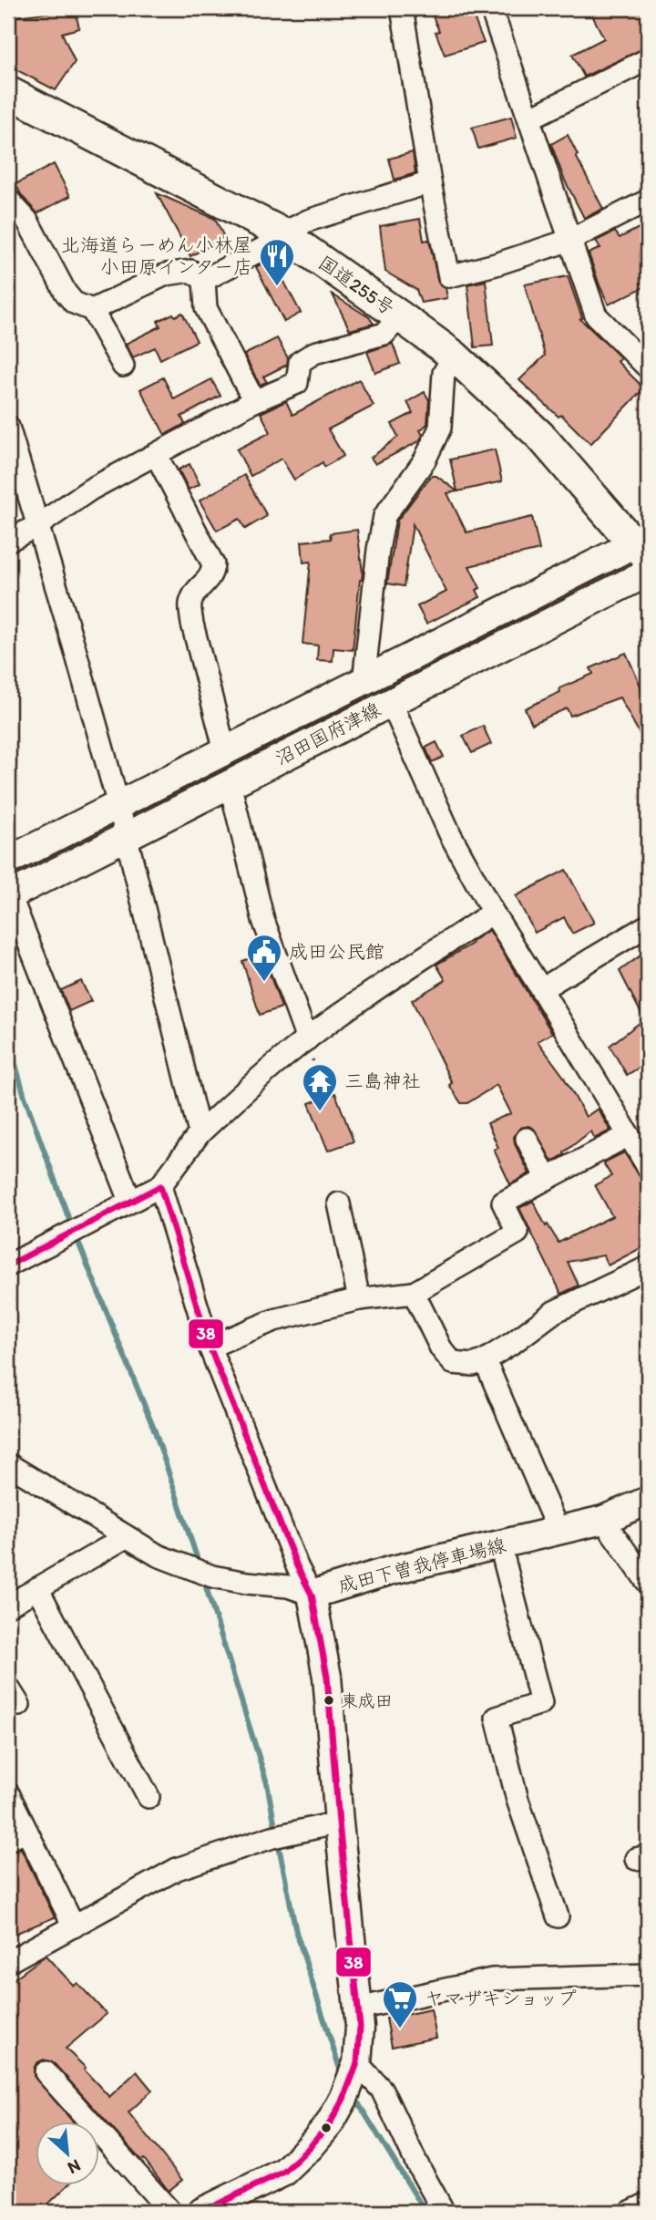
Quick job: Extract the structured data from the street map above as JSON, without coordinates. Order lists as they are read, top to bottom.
{
  "streets": {
    "highway": ["国道255号"],
    "main road": ["沼田国府津線", "成田下曽我停車場線"]
  },
  "crossings": [
    ["国道255号", "沼田国府津線"]
  ],
  "places": {
    "restaurant": ["北海道らーめん小林屋 小田原インター店"],
    "public building": ["成田公民館"],
    "temple": ["三島神社"],
    "other": ["東成田"],
    "supermarket": ["ヤマザキショップ"]
  },
  "lines": ["transit line 38"],
  "north": "bottom right"
}
